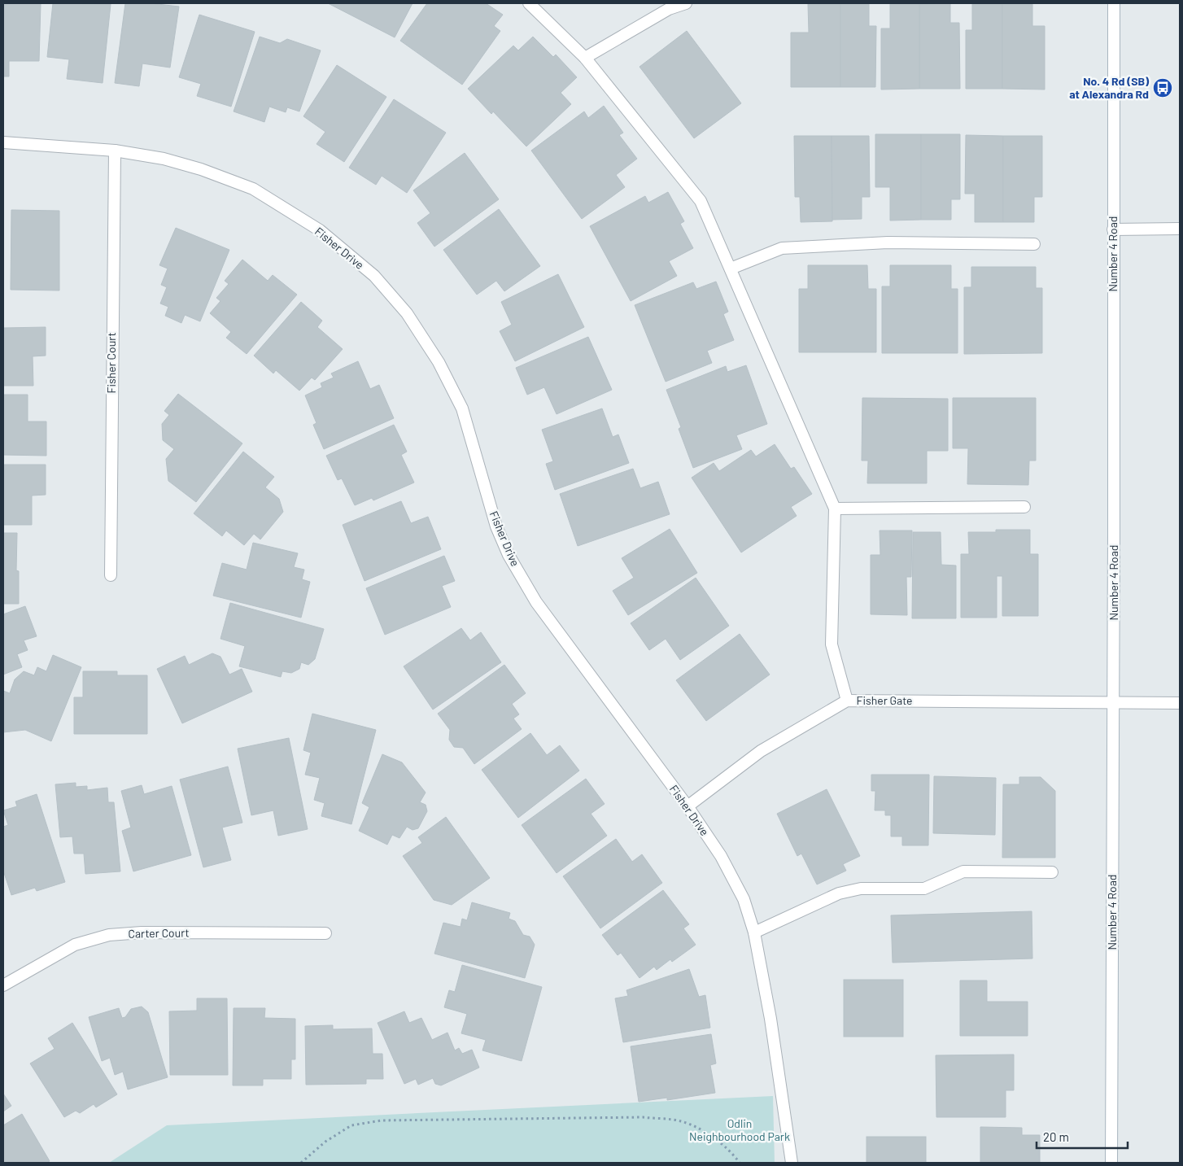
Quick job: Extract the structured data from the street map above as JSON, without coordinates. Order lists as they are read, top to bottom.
{
  "streets": {
    "street": [
      "Fisher Drive",
      "Number 4 Road",
      "Fisher Court",
      "Fisher Gate",
      "Carter Court"
    ]
  },
  "crossings": [
    ["Fisher Drive", "Fisher Court"],
    ["Fisher Drive", "Fisher Gate"],
    ["Number 4 Road", "Fisher Gate"]
  ],
  "parks": ["Odlin Neighbourhood Park"],
  "places": {
    "bus stop": ["No. 4 Rd (SB) at Alexandra Rd"]
  },
  "scale_bar": "20 m"
}
